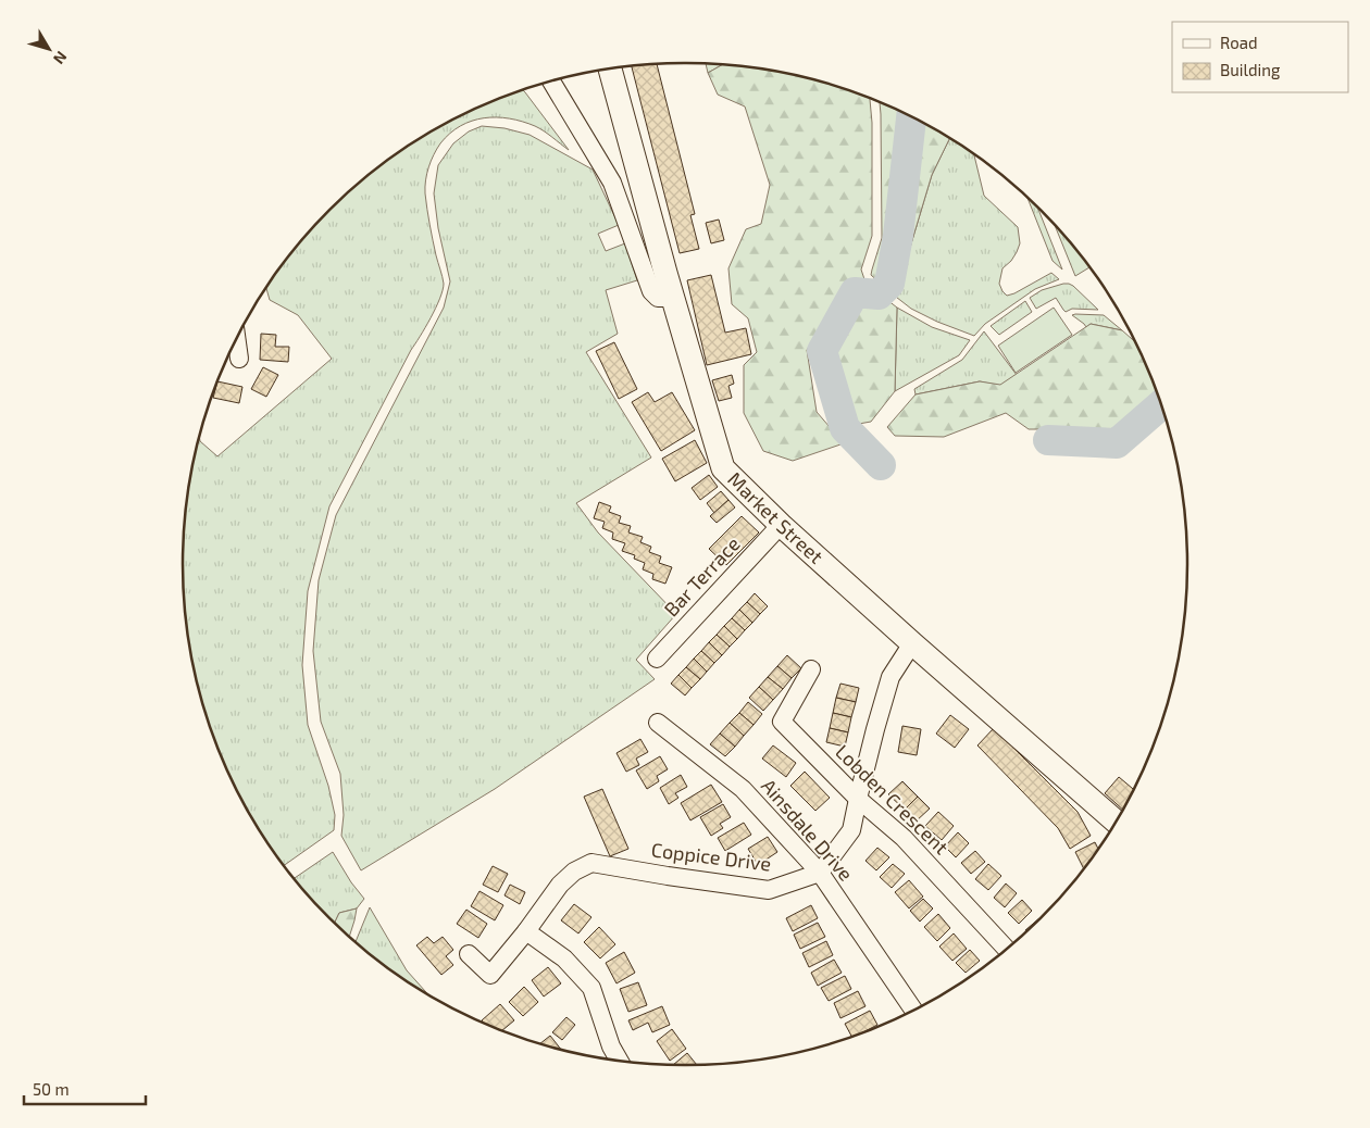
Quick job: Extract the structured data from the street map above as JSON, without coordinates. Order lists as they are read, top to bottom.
{
  "streets": {
    "main road": ["Market Street"],
    "street": [
      "Bar Terrace",
      "Lobden Crescent",
      "Ainsdale Drive",
      "Coppice Drive"
    ]
  },
  "crossings": [
    ["Market Street", "Bar Terrace"],
    ["Ainsdale Drive", "Coppice Drive"]
  ],
  "legend": ["Road", "Building"],
  "scale_bar": "50 m",
  "north": "bottom right"
}
